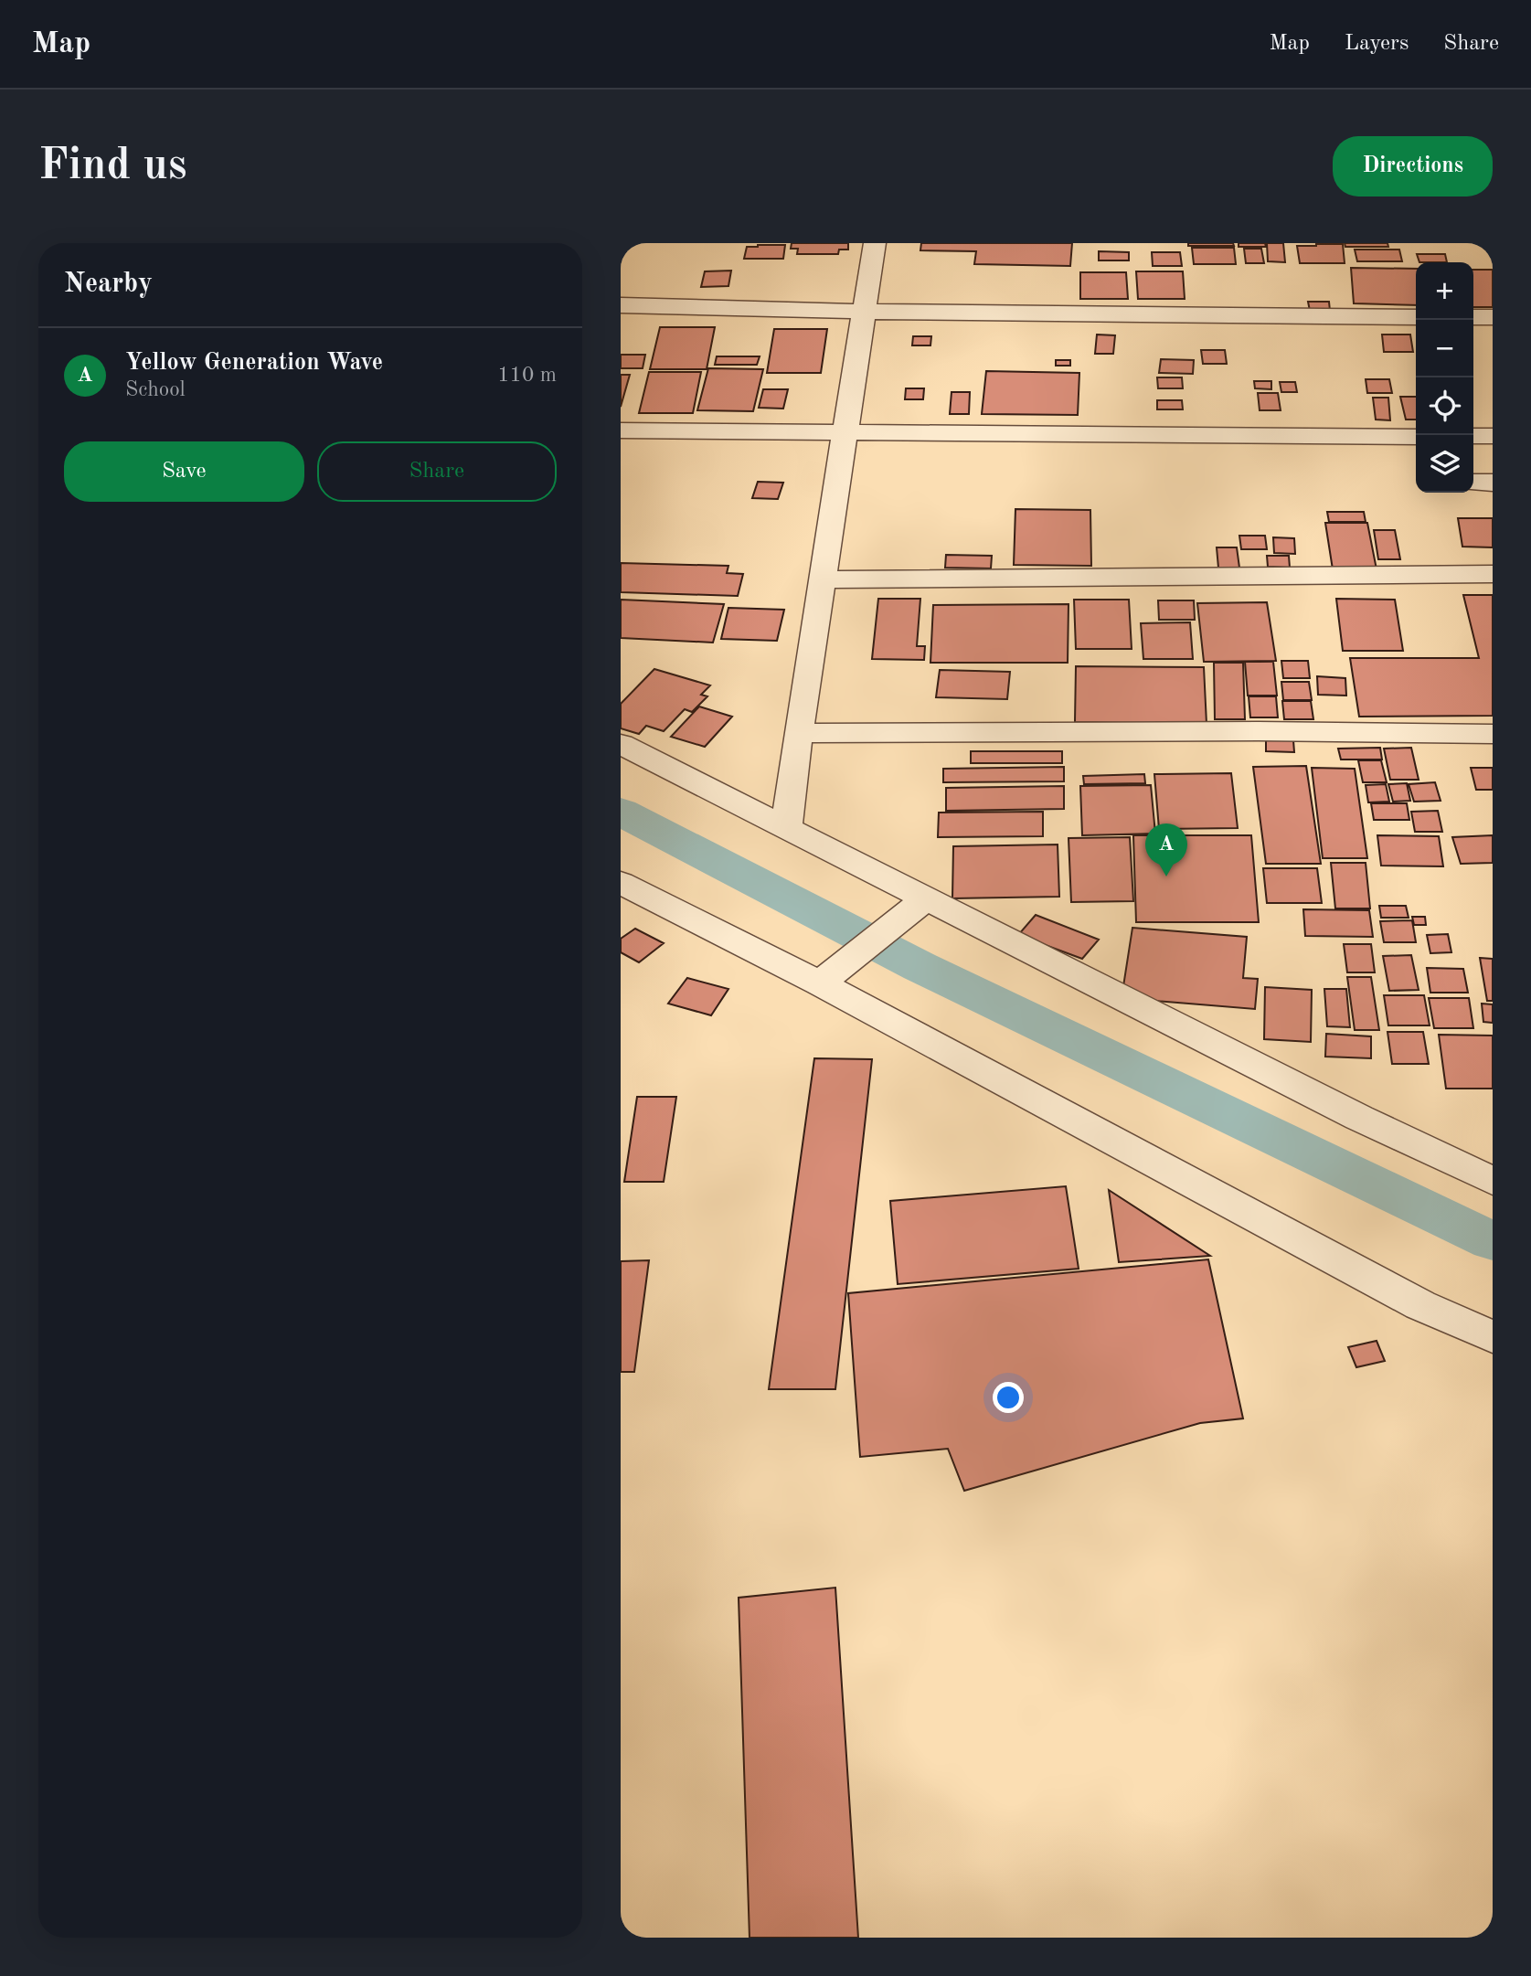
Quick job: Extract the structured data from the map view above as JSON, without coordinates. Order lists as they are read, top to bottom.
{
  "page": {
    "header": "Map",
    "nav": ["Map", "Layers", "Share"],
    "buttons": [
      "Directions",
      ["Save", "Share"]
    ],
    "title": "Find us",
    "heading": "Nearby",
    "map_buttons": ["+", "−"],
    "list": [
      {
        "mark": "A",
        "name": "Yellow Generation Wave",
        "note": "School",
        "value": "110 m"
      }
    ],
    "pins": "A"
  }
}
